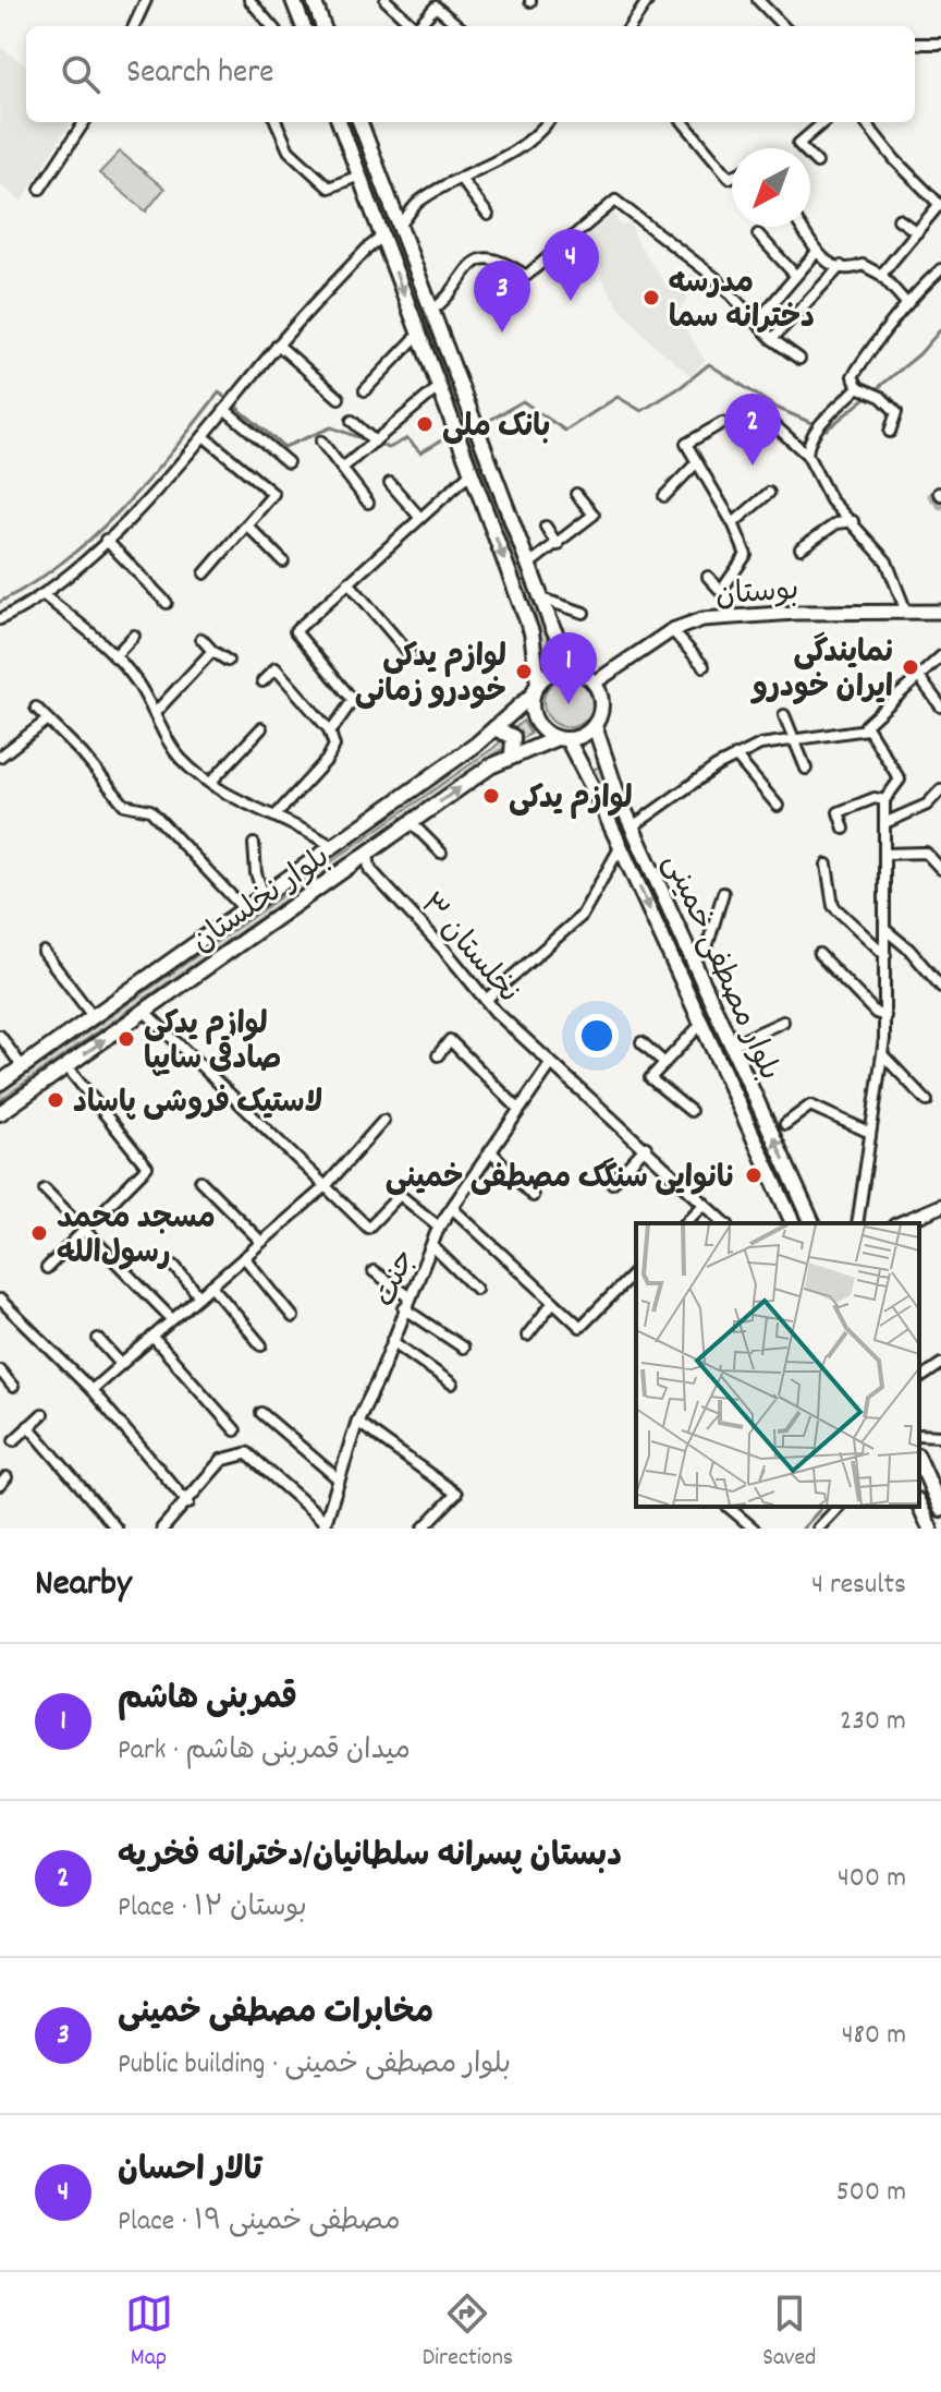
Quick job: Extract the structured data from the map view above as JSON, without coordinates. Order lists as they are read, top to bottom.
{
  "streets": {
    "main road": ["بوستان", "بلوار نخلستان", "بلوار مصطفی خمینی"],
    "street": ["نخلستان ۳", "جنت"]
  },
  "crossings": [
    ["بوستان", "بلوار نخلستان"],
    ["بوستان", "بلوار مصطفی خمینی"],
    ["بلوار نخلستان", "نخلستان ۳"],
    ["بلوار نخلستان", "بلوار مصطفی خمینی"],
    ["نخلستان ۳", "جنت"]
  ],
  "places": [
    "مدرسه دخترانه سما",
    "بانک ملی",
    "نمایندگی ایران خودرو",
    "لوازم یدکی خودرو زمانی",
    "لوازم یدکی",
    "لوازم یدکی صادقی سایپا",
    "لاستیک فروشی پاساد",
    "نانوایی سنگک مصطفی خمینی",
    "مسجد محمد رسول‌الله"
  ],
  "north": "bottom left",
  "page": {
    "search": "Search here",
    "pins": [
      "4",
      "3",
      "2",
      "1"
    ],
    "heading": ["Nearby", "4 results"],
    "list": [
      {
        "mark": "1",
        "name": "قمربنی هاشم",
        "note": "Park · میدان قمربنی هاشم",
        "value": "230 m"
      },
      {
        "mark": "2",
        "name": "دبستان پسرانه سلطانیان/دخترانه فخریه",
        "note": "Place · ۱۲ بوستان",
        "value": "400 m"
      },
      {
        "mark": "3",
        "name": "مخابرات مصطفی خمینی",
        "note": "Public building · بلوار مصطفی خمینی",
        "value": "480 m"
      },
      {
        "mark": "4",
        "name": "تالار احسان",
        "note": "Place · مصطفی خمینی ۱۹",
        "value": "500 m"
      }
    ],
    "nav": ["Map", "Directions", "Saved"]
  }
}
